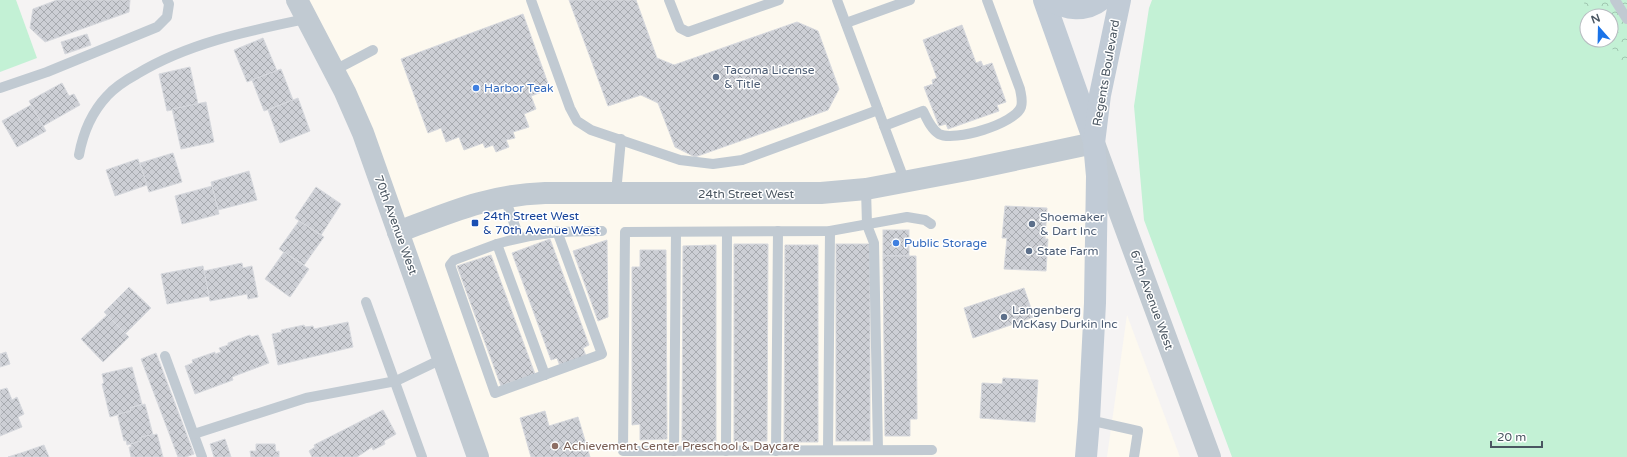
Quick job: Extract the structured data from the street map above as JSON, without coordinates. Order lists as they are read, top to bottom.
{
  "streets": {
    "main road": ["Regents Boulevard"],
    "street": ["24th Street West", "70th Avenue West", "67th Avenue West"]
  },
  "crossings": [
    ["Regents Boulevard", "24th Street West"],
    ["Regents Boulevard", "67th Avenue West"],
    ["24th Street West", "70th Avenue West"],
    ["24th Street West", "67th Avenue West"]
  ],
  "places": {
    "other": [
      "Tacoma License & Title",
      "Harbor Teak",
      "Shoemaker & Dart Inc",
      "Public Storage",
      "State Farm",
      "Langenberg McKasy Durkin Inc",
      "Achievement Center Preschool & Daycare"
    ],
    "transit": ["24th Street West & 70th Avenue West"]
  },
  "scale_bar": "20 m",
  "north": "top"
}
